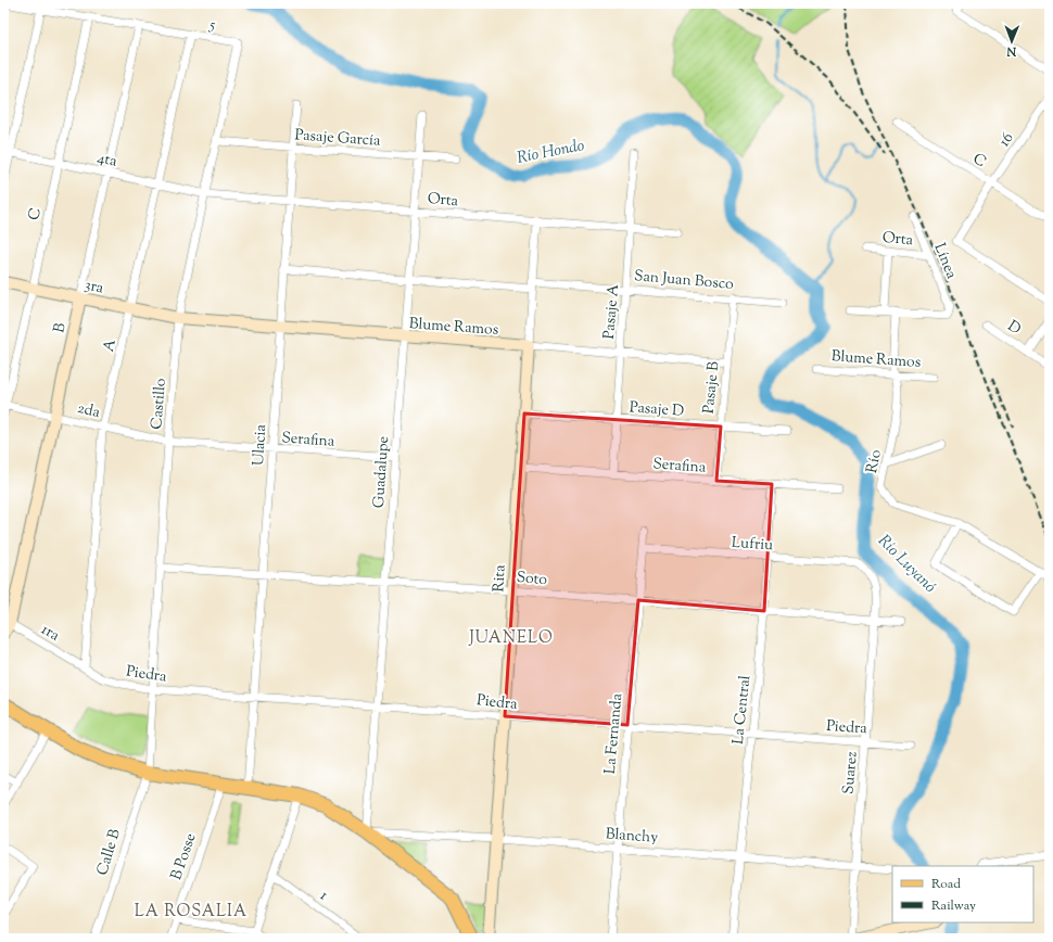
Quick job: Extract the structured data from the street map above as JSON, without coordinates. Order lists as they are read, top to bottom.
{
  "streets": {
    "street": [
      "5",
      "Pasaje García",
      "16",
      "4ta",
      "C",
      "Orta",
      "Línea",
      "San Juan Bosco",
      "3ra",
      "Pasaje A",
      "Blume Ramos",
      "D",
      "B",
      "A",
      "Pasaje B",
      "Castillo",
      "Pasaje D",
      "2da",
      "Serafina",
      "Ulacia",
      "Río",
      "Guadalupe",
      "Lufriu",
      "Soto",
      "Rita",
      "1ra",
      "Piedra",
      "La Central",
      "La Fernanda",
      "Suarez",
      "Blanchy",
      "Calle B",
      "B Posse",
      "1"
    ]
  },
  "crossings": [
    ["5", "C"],
    ["5", "B"],
    ["5", "A"],
    ["5", "Castillo"],
    ["Pasaje García", "Castillo"],
    ["Pasaje García", "Ulacia"],
    ["Pasaje García", "Guadalupe"],
    ["16", "C"],
    ["4ta", "C"],
    ["4ta", "Orta"],
    ["4ta", "B"],
    ["4ta", "A"],
    ["4ta", "Castillo"],
    ["C", "3ra"],
    ["C", "2da"],
    ["Orta", "Línea"],
    ["Orta", "Pasaje A"],
    ["Orta", "Castillo"],
    ["Orta", "Ulacia"],
    ["Orta", "Guadalupe"],
    ["Orta", "Rita"],
    ["Línea", "Río"],
    ["San Juan Bosco", "Pasaje A"],
    ["San Juan Bosco", "Pasaje B"],
    ["San Juan Bosco", "Ulacia"],
    ["San Juan Bosco", "Guadalupe"],
    ["San Juan Bosco", "Rita"],
    ["3ra", "Blume Ramos"],
    ["3ra", "B"],
    ["3ra", "A"],
    ["3ra", "Castillo"],
    ["Pasaje A", "Blume Ramos"],
    ["Pasaje A", "Pasaje D"],
    ["Pasaje A", "Serafina"],
    ["Blume Ramos", "Pasaje B"],
    ["Blume Ramos", "Castillo"],
    ["Blume Ramos", "Ulacia"],
    ["Blume Ramos", "Río"],
    ["Blume Ramos", "Guadalupe"],
    ["Blume Ramos", "Rita"],
    ["B", "2da"],
    ["B", "1ra"],
    ["A", "2da"],
    ["A", "1ra"],
    ["A", "Piedra"],
    ["Pasaje B", "Pasaje D"],
    ["Pasaje B", "Serafina"],
    ["Castillo", "2da"],
    ["Castillo", "Serafina"],
    ["Castillo", "Soto"],
    ["Castillo", "Piedra"],
    ["Castillo", "Calle B"],
    ["Pasaje D", "Rita"],
    ["2da", "Serafina"],
    ["Serafina", "Ulacia"],
    ["Serafina", "Guadalupe"],
    ["Serafina", "Rita"],
    ["Serafina", "La Central"],
    ["Ulacia", "Soto"],
    ["Ulacia", "Piedra"],
    ["Guadalupe", "Soto"],
    ["Guadalupe", "Piedra"],
    ["Guadalupe", "Blanchy"],
    ["Lufriu", "La Central"],
    ["Lufriu", "La Fernanda"],
    ["Lufriu", "Suarez"],
    ["Soto", "Rita"],
    ["Soto", "La Central"],
    ["Soto", "La Fernanda"],
    ["Soto", "Suarez"],
    ["Rita", "Piedra"],
    ["Rita", "Blanchy"],
    ["1ra", "Piedra"],
    ["Piedra", "La Central"],
    ["Piedra", "La Fernanda"],
    ["Piedra", "Suarez"],
    ["La Central", "Blanchy"],
    ["La Fernanda", "Blanchy"],
    ["Suarez", "Blanchy"]
  ],
  "districts": ["JUANELO", "LA ROSALIA"],
  "water": ["Río Hondo", "Río Luyanó"],
  "legend": ["Road", "Railway"],
  "north": "bottom"
}
